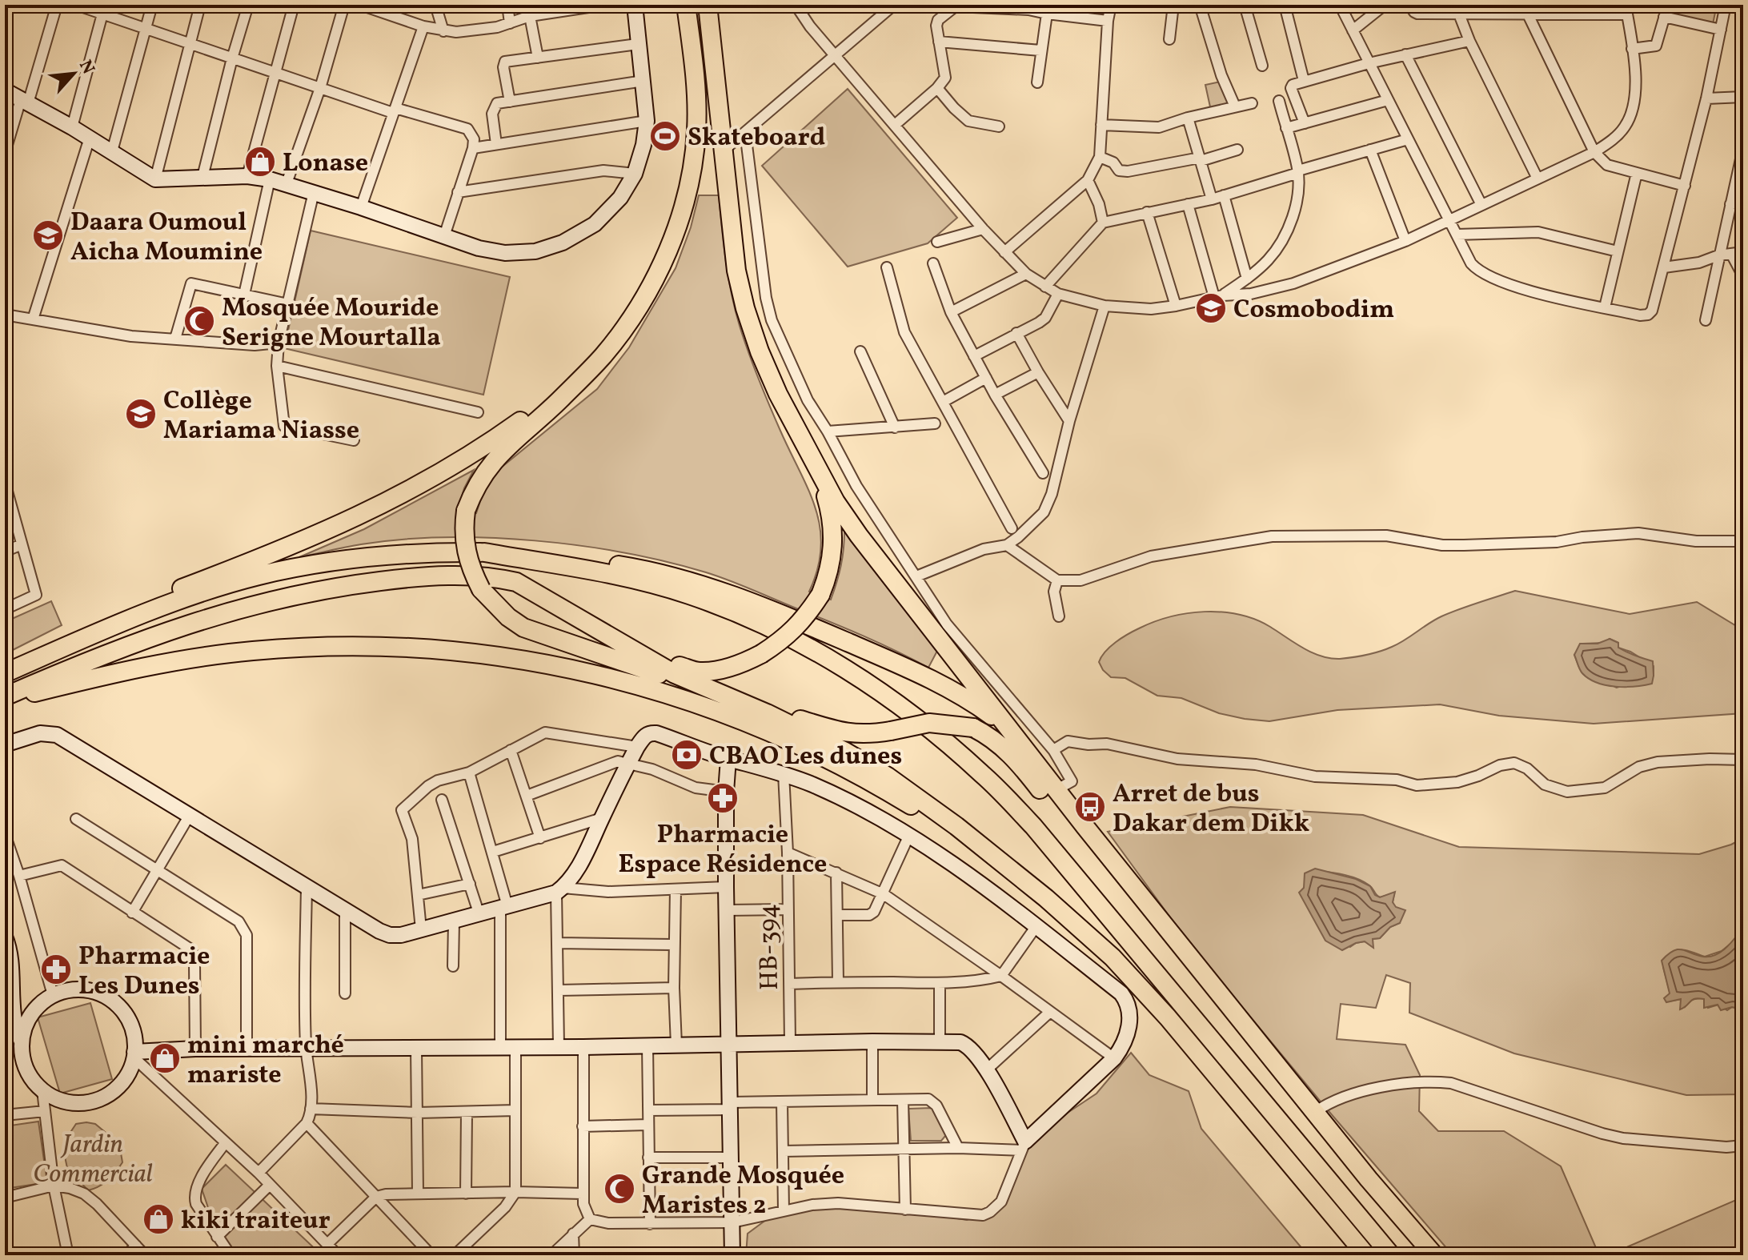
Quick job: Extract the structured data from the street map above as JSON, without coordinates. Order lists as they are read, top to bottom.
{
  "streets": {
    "street": ["HB-394"]
  },
  "parks": ["Jardin Commercial"],
  "places": {
    "sports": ["Skateboard"],
    "shop": ["Lonase", "mini marché mariste", "kiki traiteur"],
    "school or university": ["Daara Oumoul Aicha Moumine", "Cosmobodim", "Collège Mariama Niasse"],
    "mosque": ["Mosquée Mouride Serigne Mourtalla", "Grande Mosquée Maristes 2"],
    "bank": ["CBAO Les dunes"],
    "pharmacy": ["Pharmacie Espace Résidence", "Pharmacie Les Dunes"],
    "bus stop": ["Arret de bus Dakar dem Dikk"]
  },
  "north": "top right"
}
